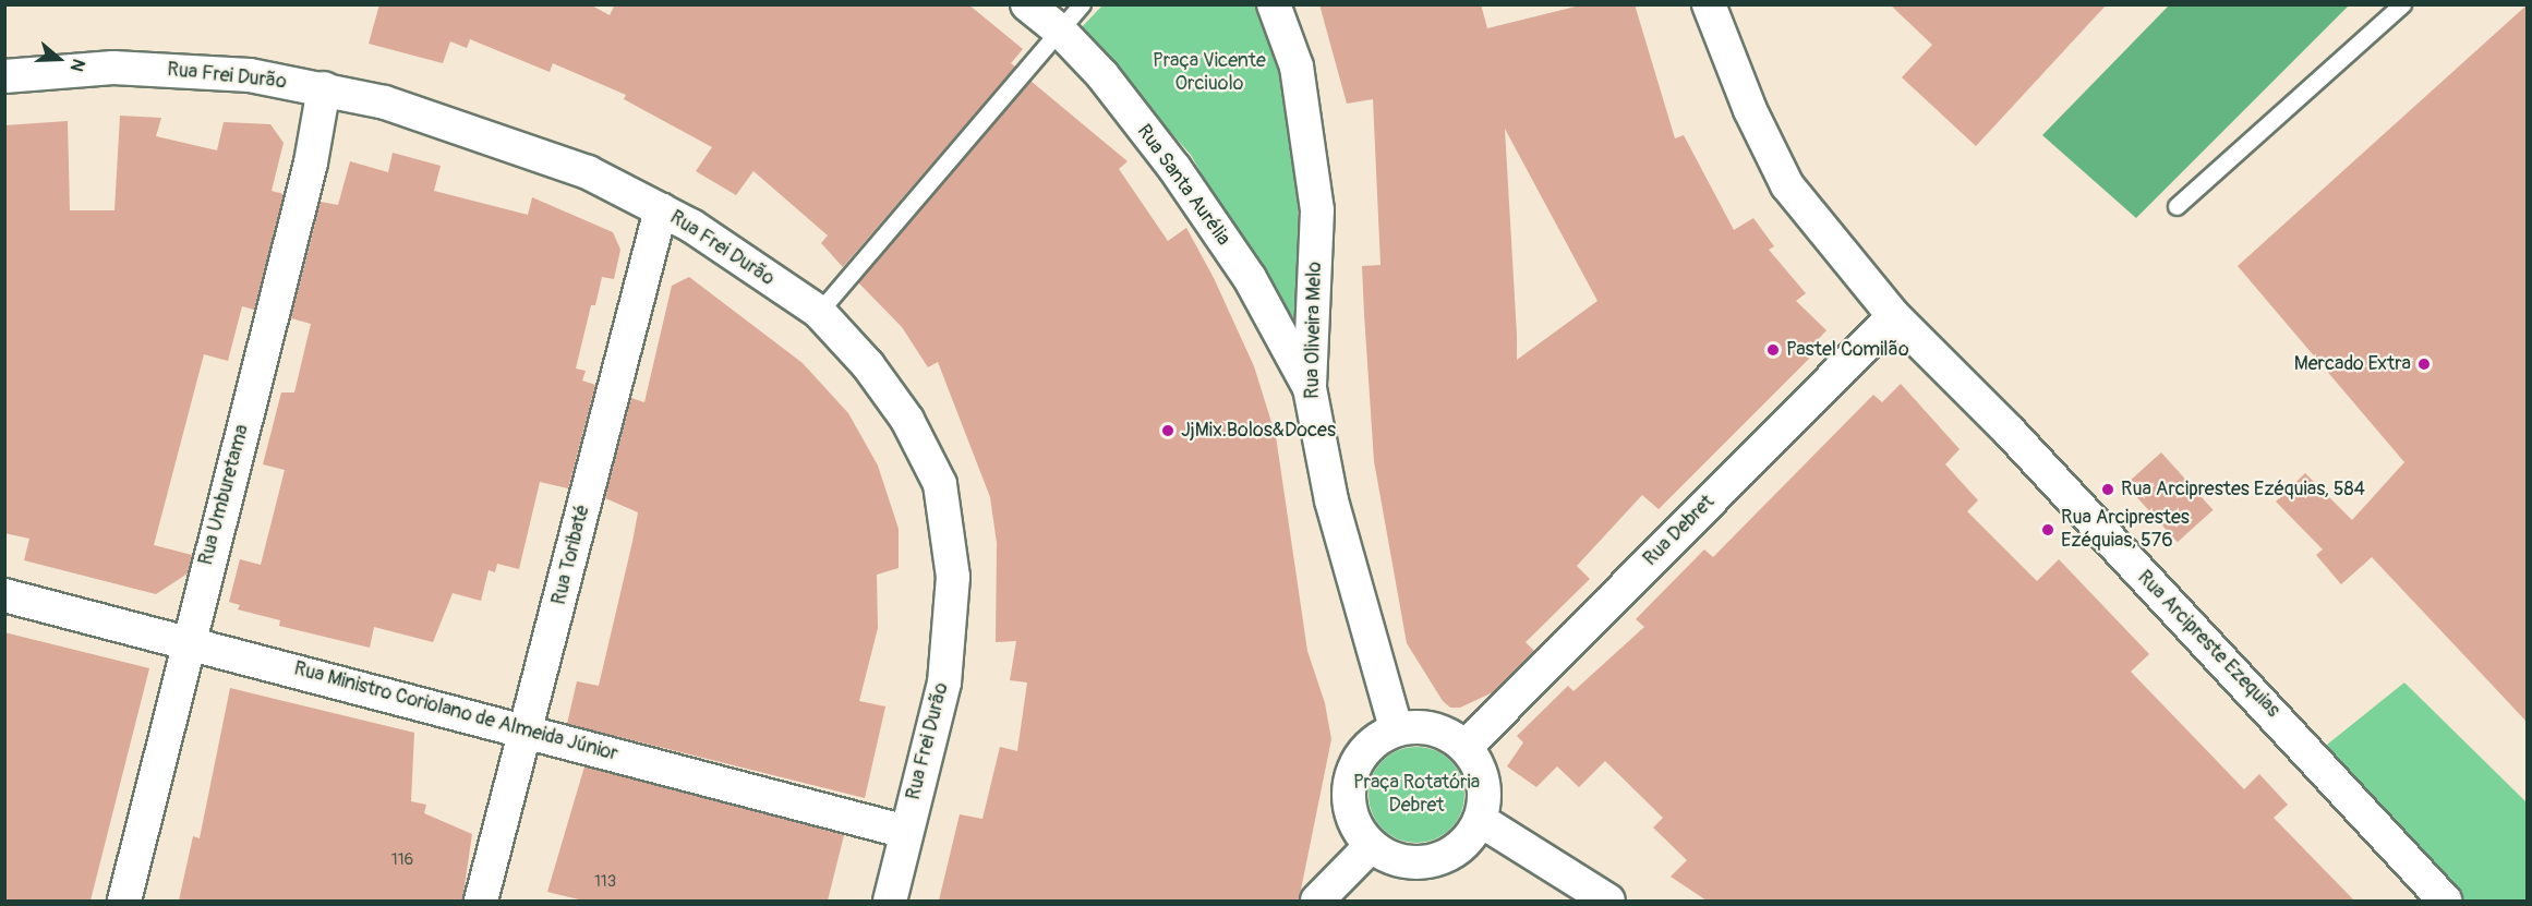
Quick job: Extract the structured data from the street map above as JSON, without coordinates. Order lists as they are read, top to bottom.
{
  "streets": {
    "street": [
      "Rua Frei Durão",
      "Rua Santa Aurélia",
      "Rua Oliveira Melo",
      "Rua Umburetama",
      "Rua Debret",
      "Rua Toribaté",
      "Rua Arcipreste Ezequias",
      "Rua Ministro Coriolano de Almeida Júnior"
    ]
  },
  "crossings": [
    ["Rua Frei Durão", "Rua Umburetama"],
    ["Rua Frei Durão", "Rua Toribaté"],
    ["Rua Frei Durão", "Rua Ministro Coriolano de Almeida Júnior"],
    ["Rua Santa Aurélia", "Rua Oliveira Melo"],
    ["Rua Oliveira Melo", "Rua Debret"],
    ["Rua Umburetama", "Rua Ministro Coriolano de Almeida Júnior"],
    ["Rua Debret", "Rua Arcipreste Ezequias"],
    ["Rua Toribaté", "Rua Ministro Coriolano de Almeida Júnior"]
  ],
  "parks": ["Praça Vicente Orciuolo", "Praça Rotatória Debret"],
  "places": [
    "Pastel Comilão",
    "Mercado Extra",
    "JjMix.Bolos&Doces",
    "Rua Arciprestes Ezéquias, 584",
    "Rua Arciprestes Ezéquias, 576"
  ],
  "house_numbers": ["116", "113"],
  "north": "right"
}
